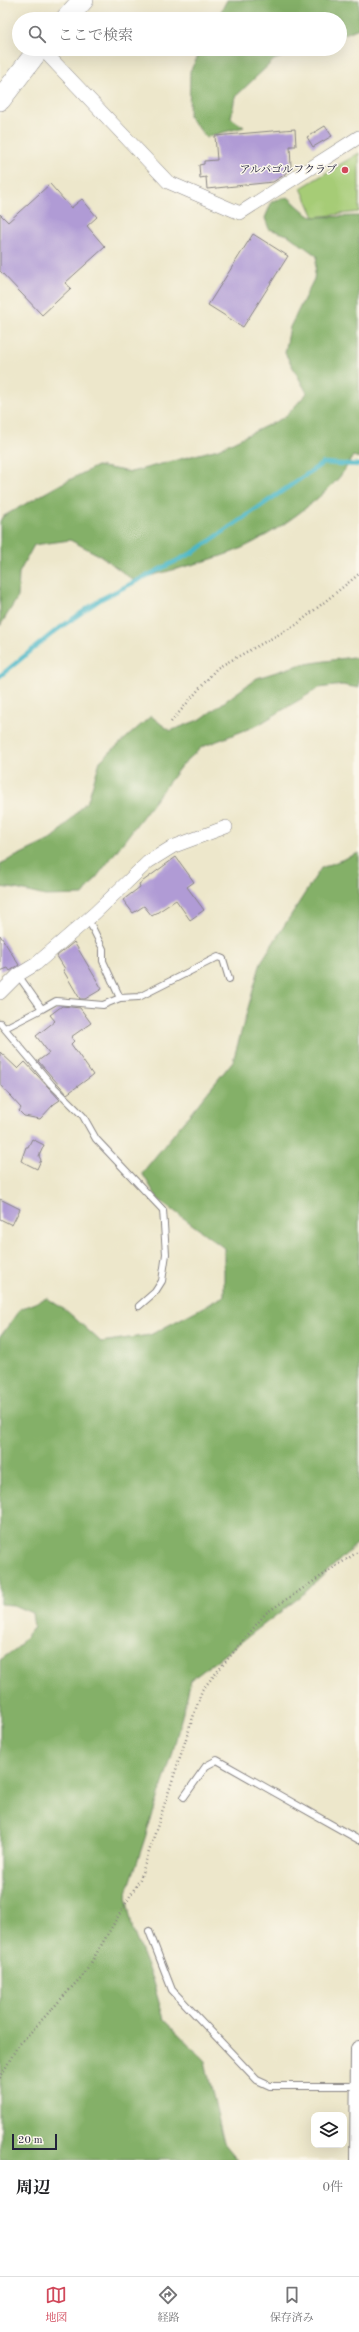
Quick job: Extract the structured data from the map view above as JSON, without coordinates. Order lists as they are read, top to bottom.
{
  "places": ["アルバゴルフクラブ"],
  "scale_bar": "20 m",
  "page": {
    "search": "ここで検索",
    "scale": "20 m",
    "heading": ["周辺", "0件"],
    "nav": ["地図", "経路", "保存済み"]
  }
}
